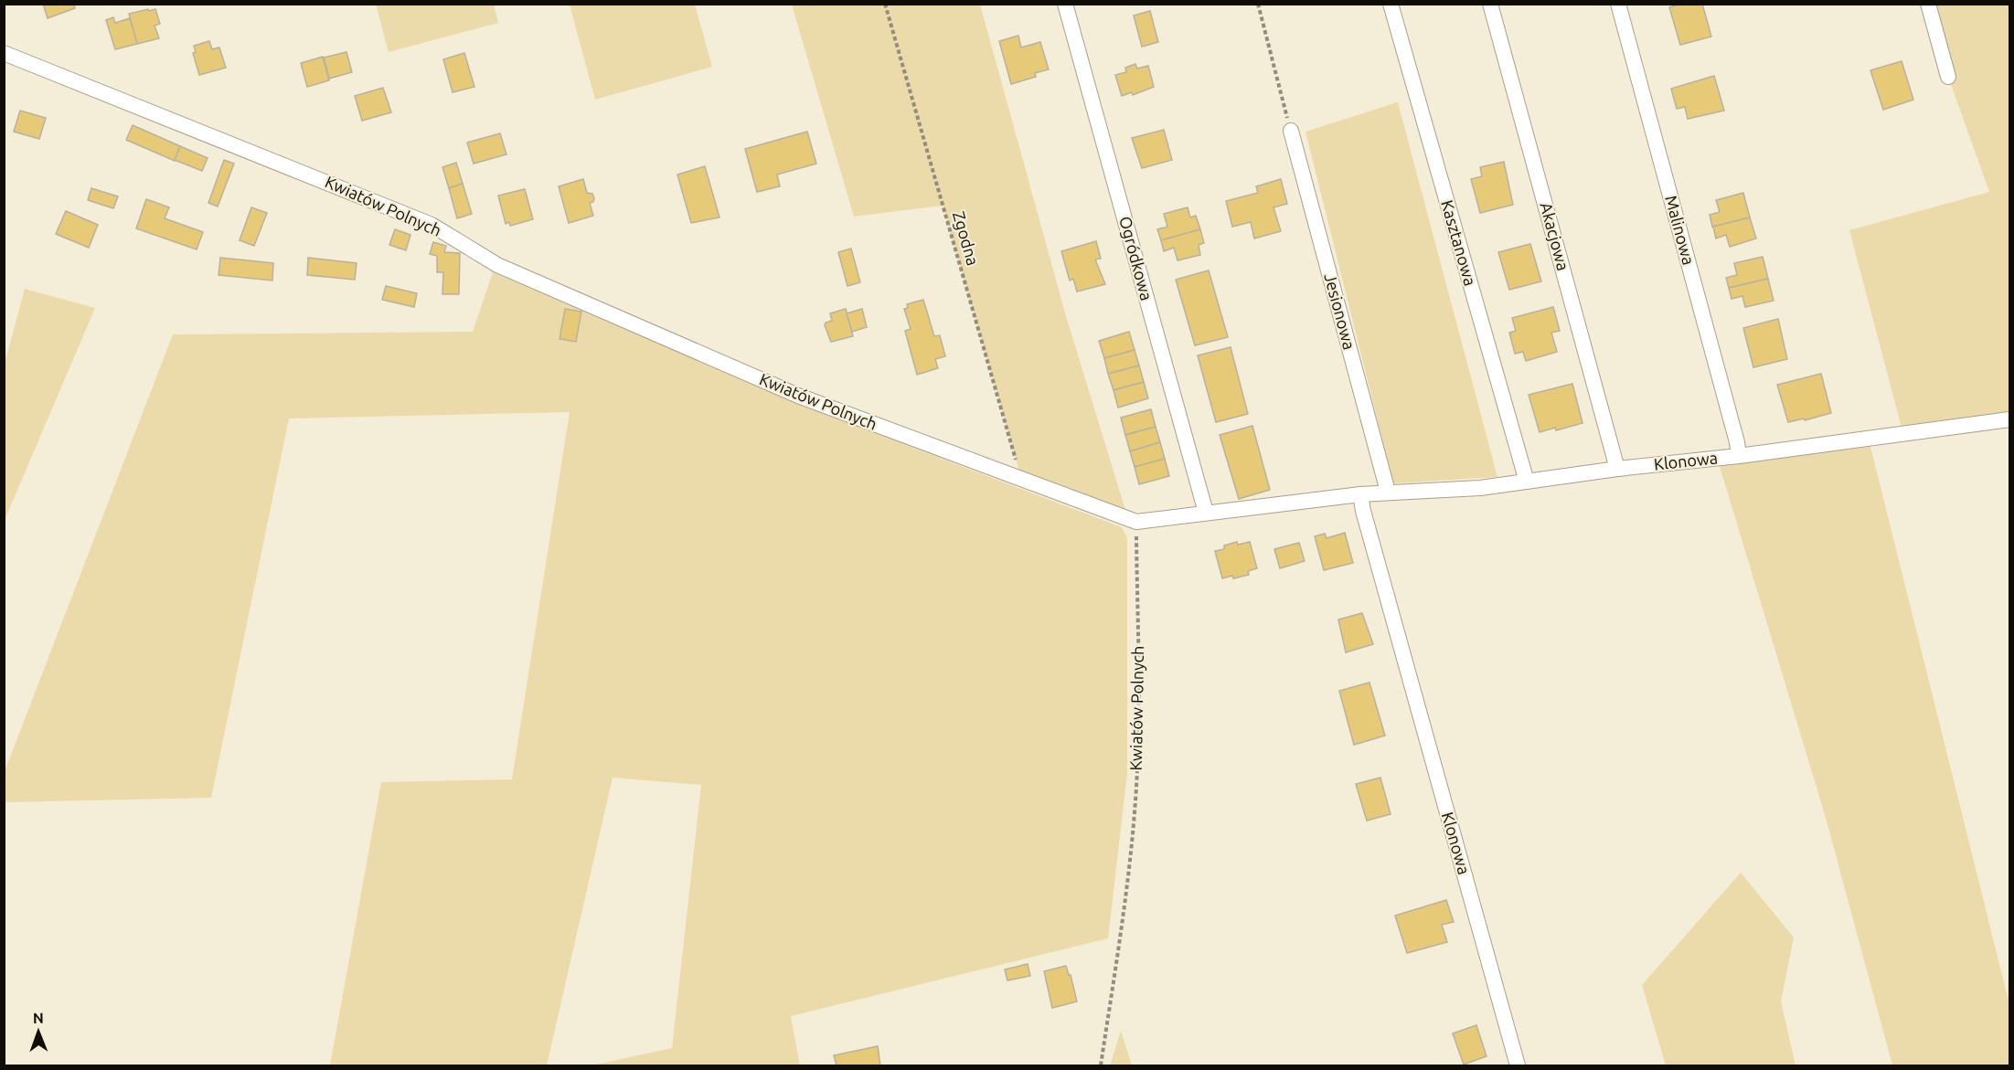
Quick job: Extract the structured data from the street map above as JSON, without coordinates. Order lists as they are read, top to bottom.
{
  "streets": {
    "street": [
      "Kwiatów Polnych",
      "Malinowa",
      "Akacjowa",
      "Kasztanowa",
      "Ogródkowa",
      "Jesionowa",
      "Klonowa"
    ],
    "path": ["Zgodna"]
  },
  "crossings": [
    ["Kwiatów Polnych", "Zgodna"],
    ["Kwiatów Polnych", "Klonowa"],
    ["Malinowa", "Klonowa"],
    ["Akacjowa", "Klonowa"],
    ["Kasztanowa", "Klonowa"],
    ["Ogródkowa", "Klonowa"],
    ["Jesionowa", "Klonowa"]
  ],
  "north": "top"
}
